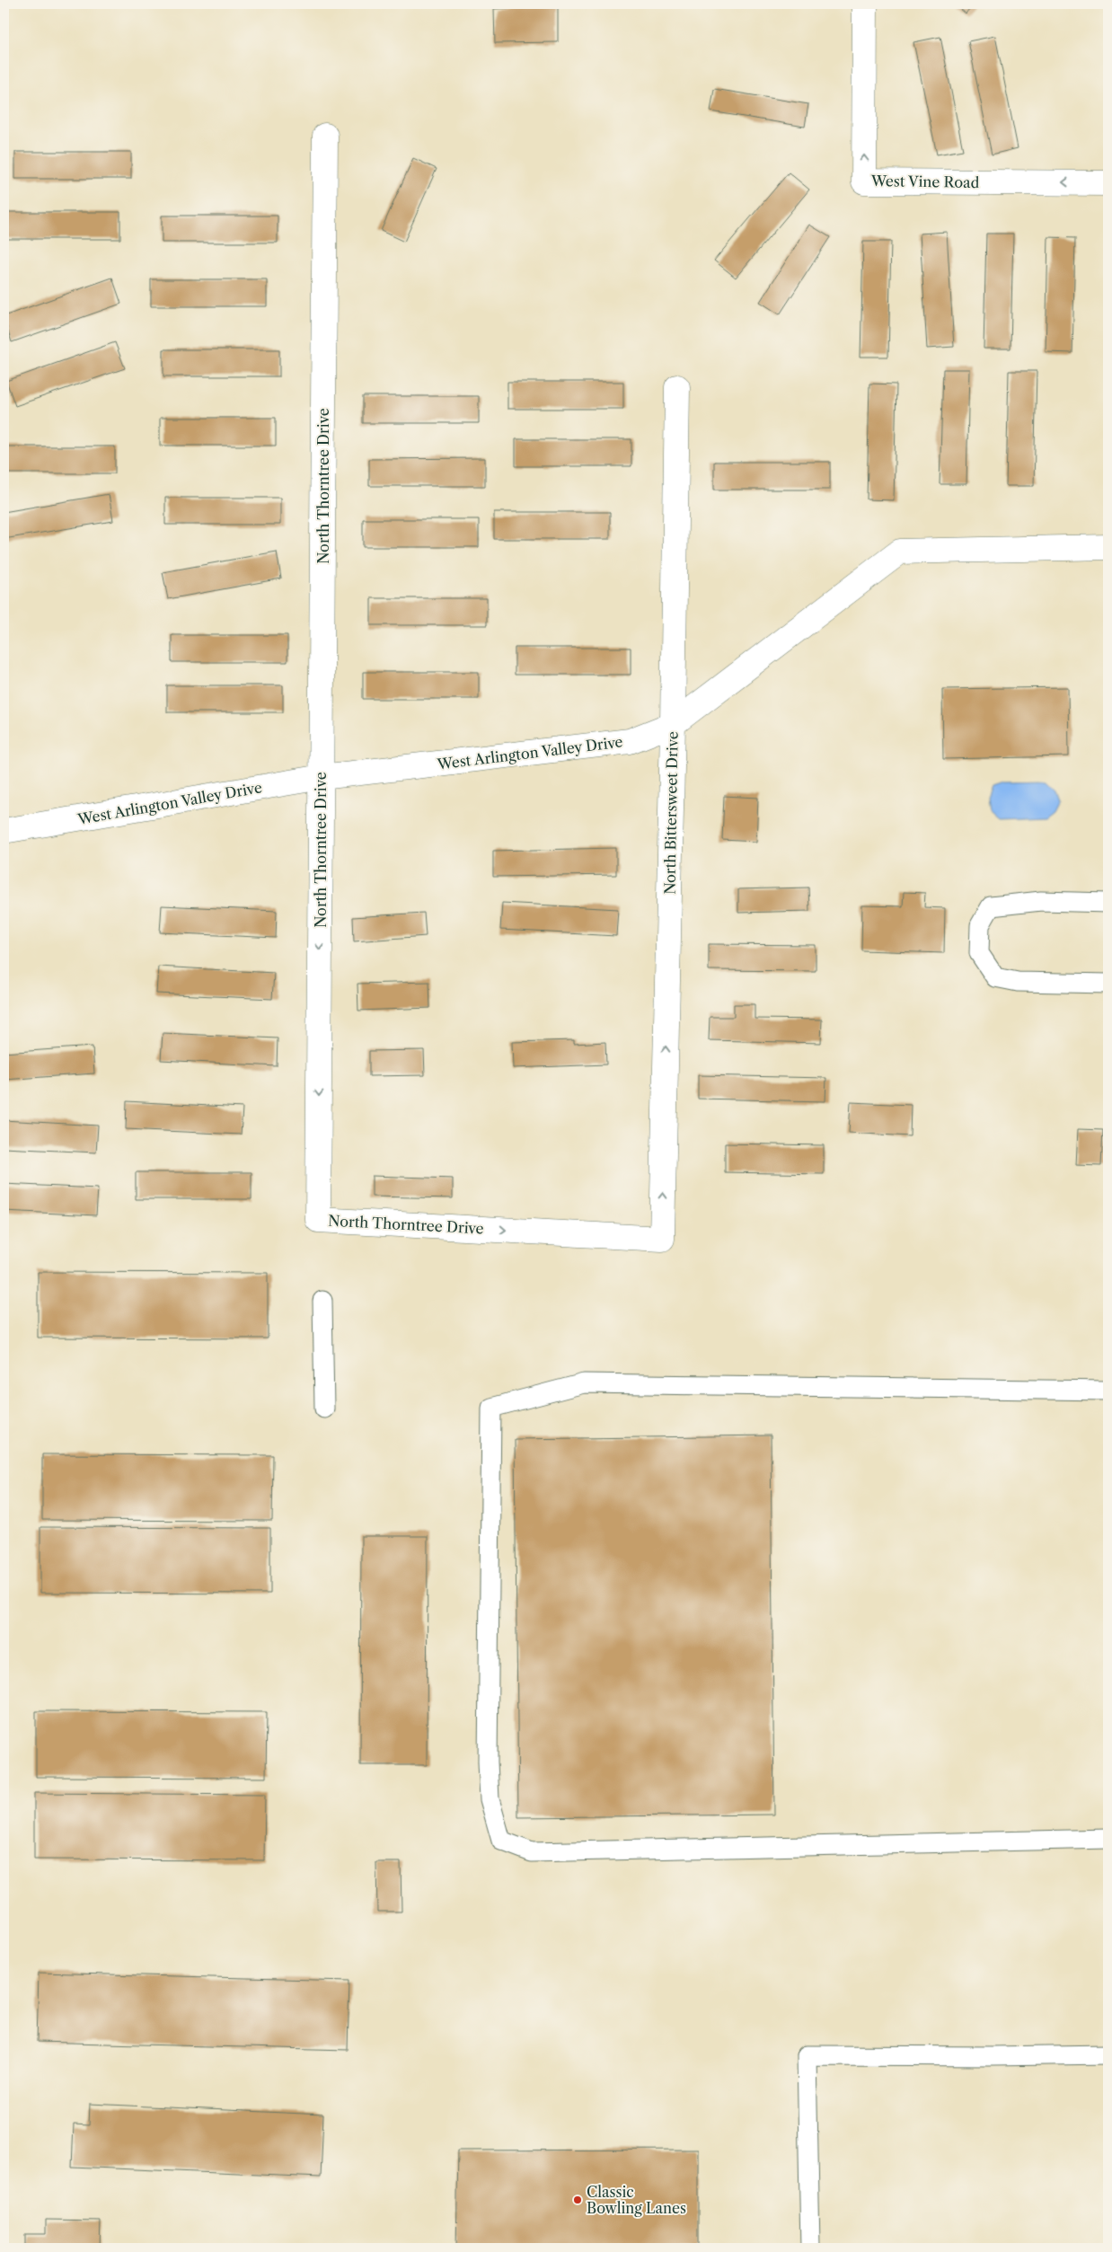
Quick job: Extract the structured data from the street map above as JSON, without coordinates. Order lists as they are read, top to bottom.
{
  "streets": {
    "street": [
      "West Vine Road",
      "North Thorntree Drive",
      "West Arlington Valley Drive",
      "North Bittersweet Drive"
    ]
  },
  "crossings": [
    ["North Thorntree Drive", "West Arlington Valley Drive"],
    ["North Thorntree Drive", "North Bittersweet Drive"],
    ["West Arlington Valley Drive", "North Bittersweet Drive"]
  ],
  "one_way": ["North Bittersweet Drive"],
  "places": ["Classic Bowling Lanes"]
}
